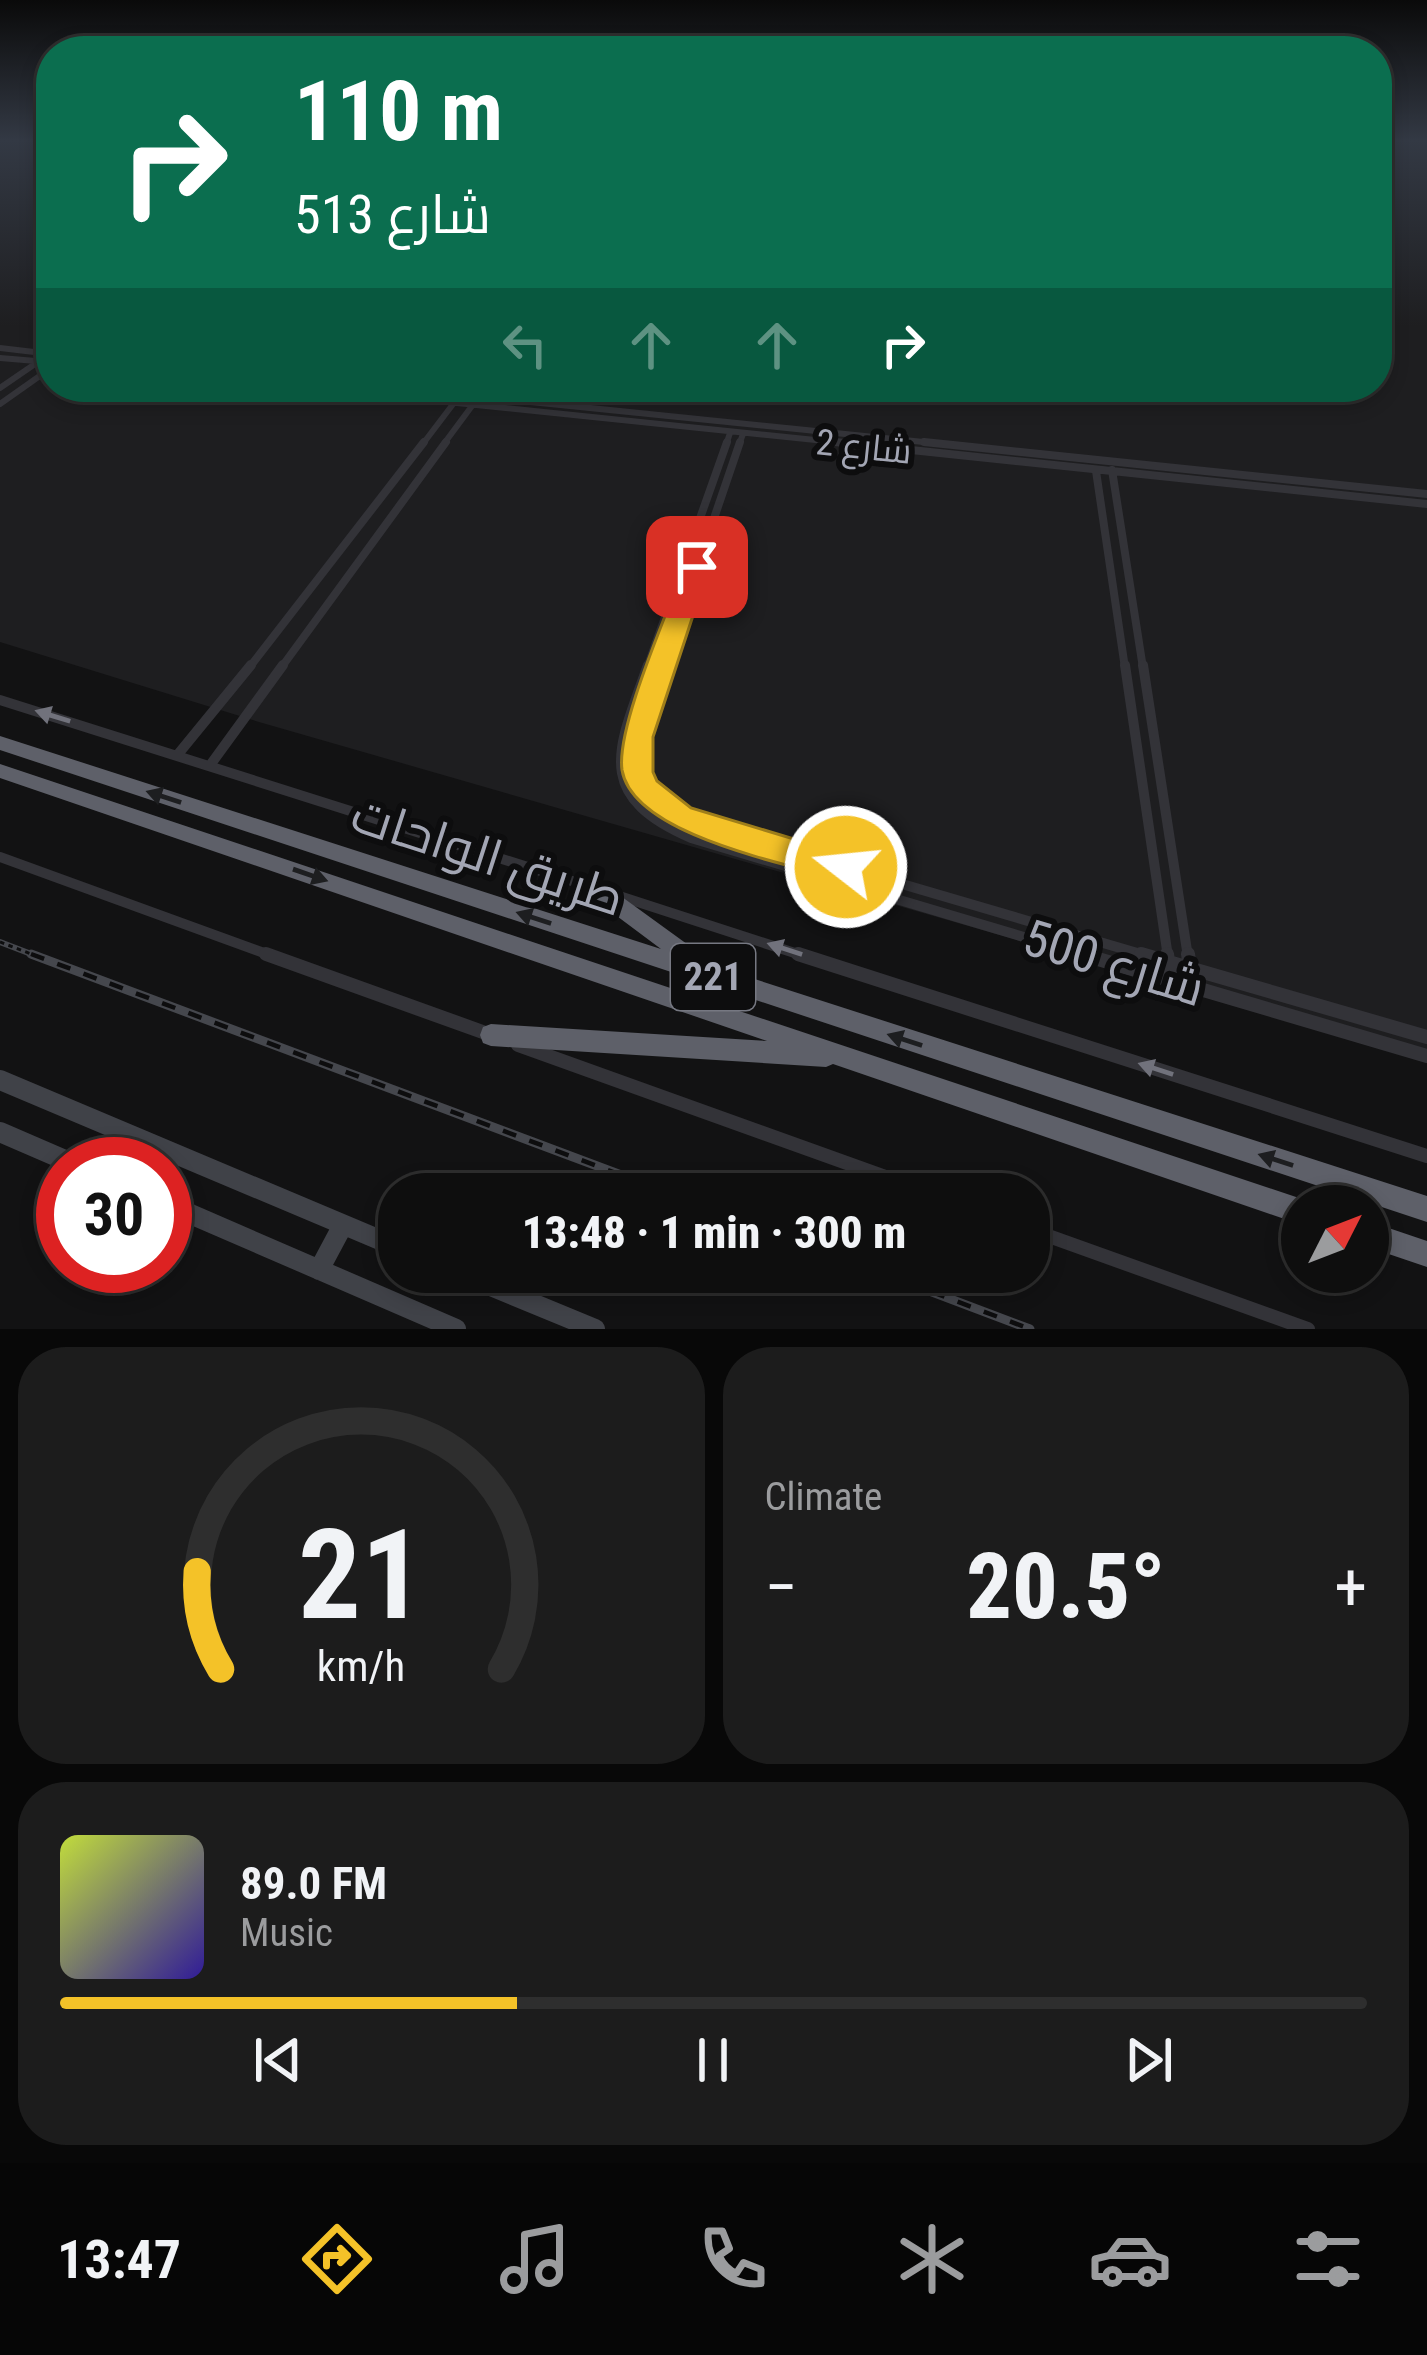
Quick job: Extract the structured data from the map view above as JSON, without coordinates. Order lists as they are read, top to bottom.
{
  "streets": {
    "highway": ["طريق الواحات", "221"],
    "street": ["شارع 2", "شارع 500"]
  },
  "north": "top right",
  "page": {
    "turn": ["110 m", "شارع 513"],
    "limit": "30",
    "trip": "13:48 · 1 min · 300 m",
    "tile": "Climate",
    "heat": ["−", "20.5°", "+"],
    "song": ["89.0 FM", "Music"],
    "tabs": "13:47",
    "gauge": ["21", "km/h"]
  }
}
